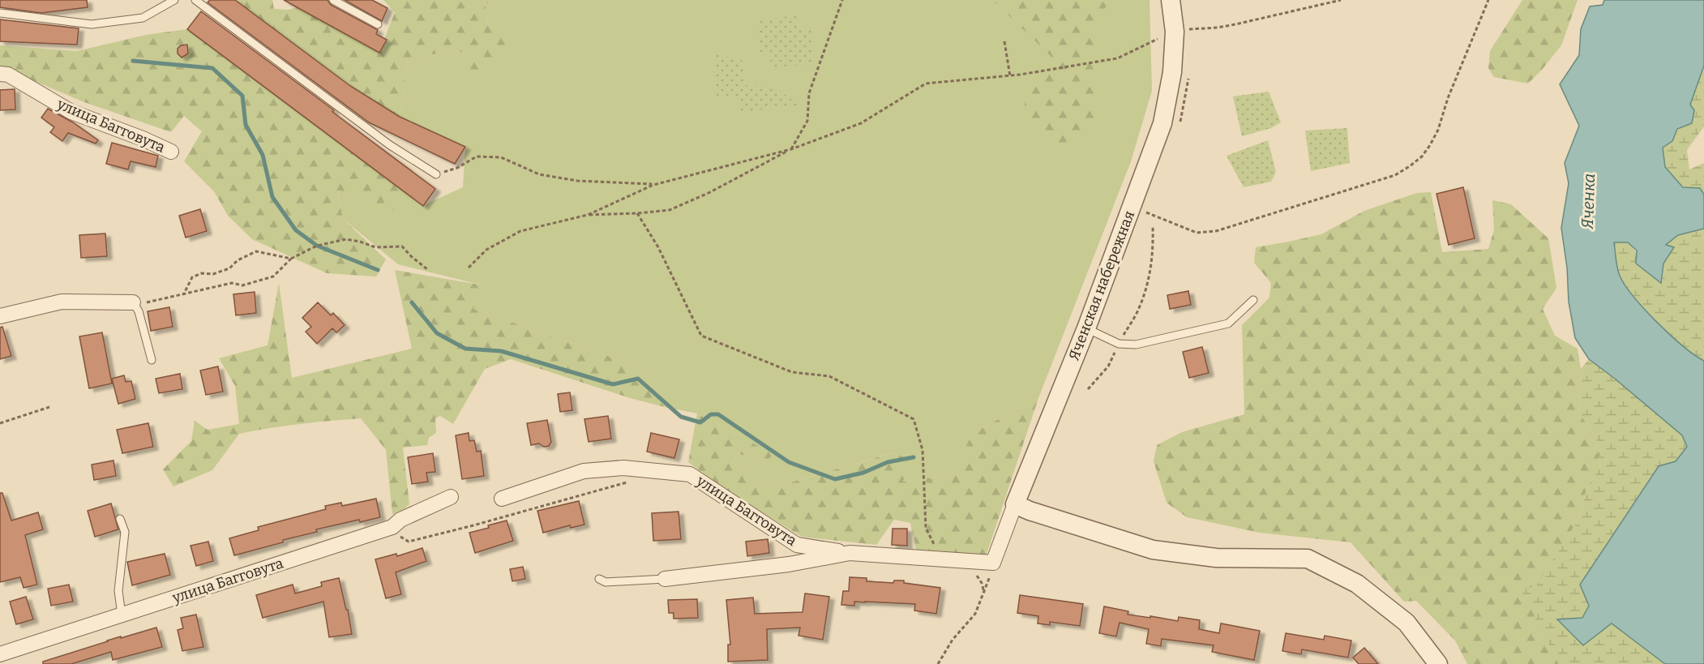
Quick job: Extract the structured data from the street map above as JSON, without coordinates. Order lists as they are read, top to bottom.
{
  "streets": {
    "street": ["улица Багговута", "Яченская набережная"]
  },
  "water": ["Яченка"]
}
